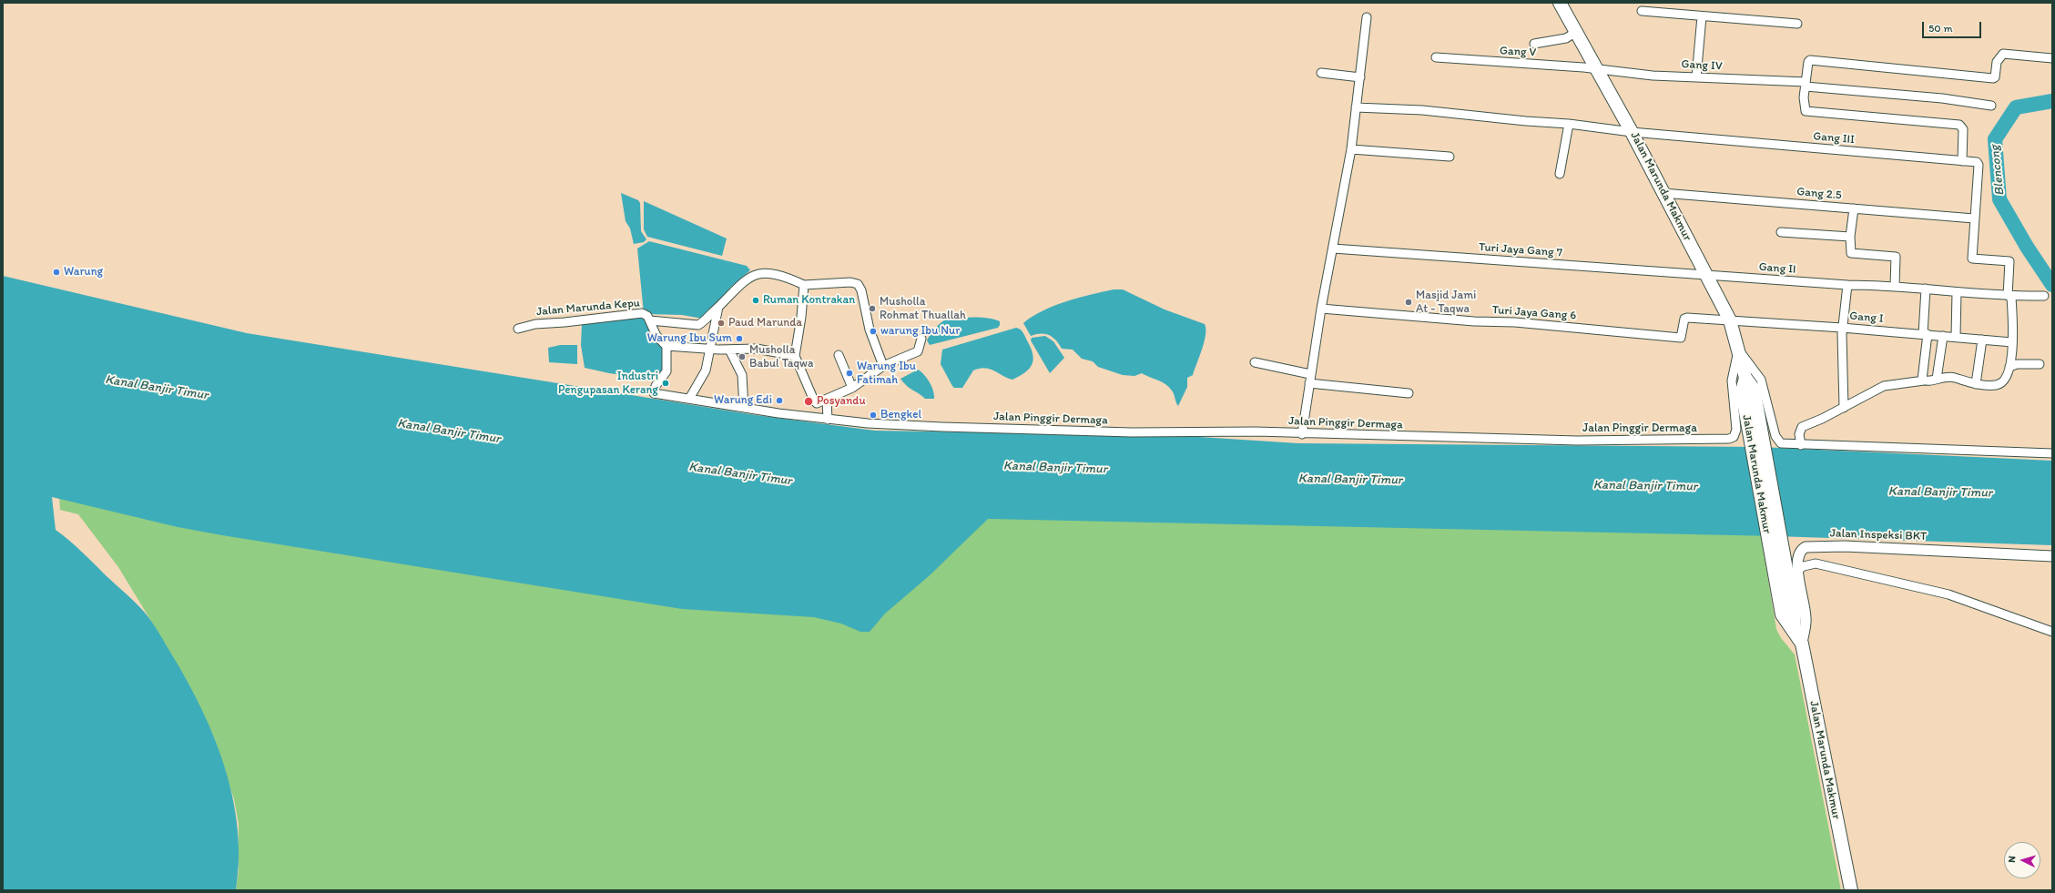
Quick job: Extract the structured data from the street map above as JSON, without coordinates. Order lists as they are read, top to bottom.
{
  "streets": {
    "main road": ["Jalan Marunda Makmur"],
    "street": [
      "Gang V",
      "Gang IV",
      "Gang III",
      "Gang 2.5",
      "Turi Jaya Gang 7",
      "Gang II",
      "Jalan Marunda Kepu",
      "Turi Jaya Gang 6",
      "Gang I",
      "Jalan Pinggir Dermaga",
      "Jalan Inspeksi BKT"
    ]
  },
  "crossings": [
    ["Gang V", "Gang IV"],
    ["Gang V", "Jalan Marunda Makmur"],
    ["Gang IV", "Jalan Marunda Makmur"],
    ["Gang III", "Jalan Marunda Makmur"],
    ["Gang III", "Gang 2.5"],
    ["Jalan Marunda Makmur", "Gang 2.5"],
    ["Jalan Marunda Makmur", "Turi Jaya Gang 7"],
    ["Jalan Marunda Makmur", "Gang II"],
    ["Jalan Marunda Makmur", "Turi Jaya Gang 6"],
    ["Jalan Marunda Makmur", "Gang I"],
    ["Jalan Marunda Makmur", "Jalan Pinggir Dermaga"],
    ["Jalan Marunda Makmur", "Jalan Inspeksi BKT"],
    ["Turi Jaya Gang 7", "Gang II"],
    ["Jalan Marunda Kepu", "Jalan Pinggir Dermaga"],
    ["Turi Jaya Gang 6", "Gang I"]
  ],
  "water": ["Blencong", "Kanal Banjir Timur"],
  "places": [
    "Warung",
    "Ruman Kontrakan",
    "Masjid Jami At - Taqwa",
    "Musholla Rohmat Thuallah",
    "Paud Marunda",
    "warung Ibu Nur",
    "Warung Ibu Sum",
    "Musholla Babul Taqwa",
    "Warung Ibu Fatimah",
    "Industri Pengupasan Kerang",
    "Warung Edi",
    "Posyandu",
    "Bengkel"
  ],
  "scale_bar": "50 m",
  "north": "left"
}
